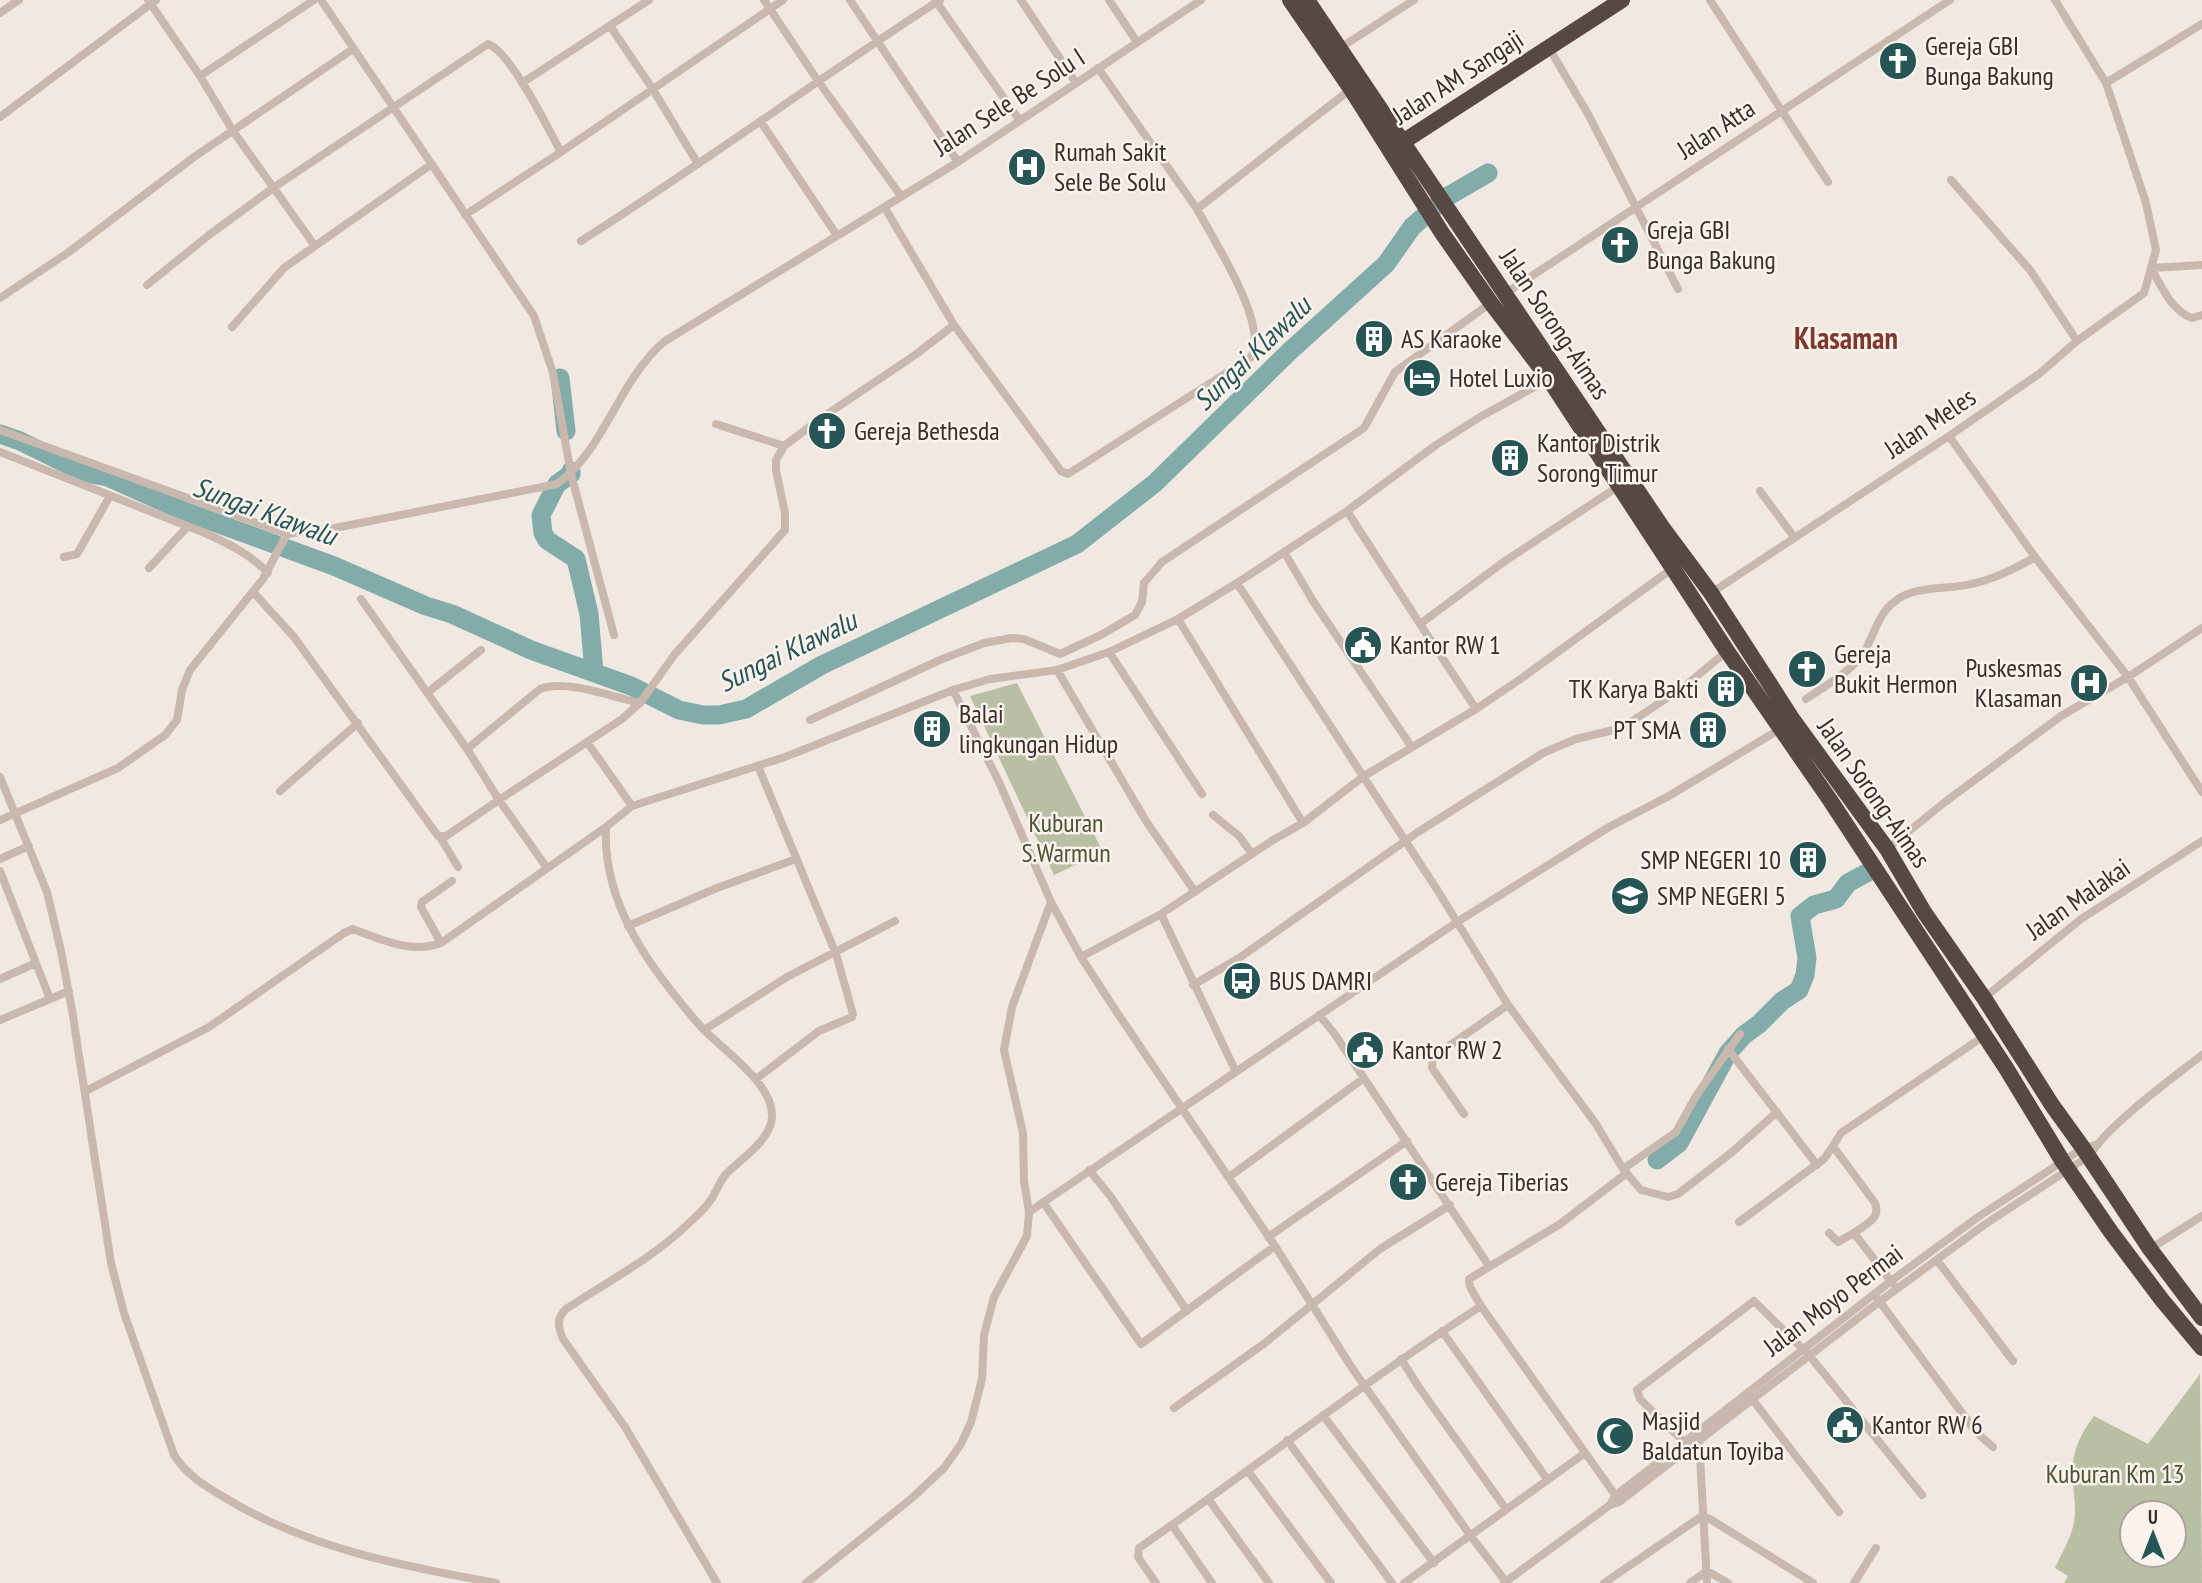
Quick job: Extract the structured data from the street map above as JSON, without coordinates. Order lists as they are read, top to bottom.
{
  "streets": {
    "highway": ["Jalan AM Sangaji", "Jalan Sorong-Aimas"],
    "street": [
      "Jalan Sele Be Solu I",
      "Jalan Atta",
      "Jalan Meles",
      "Jalan Malakai",
      "Jalan Moyo Permai"
    ]
  },
  "crossings": [
    ["Jalan Atta", "Jalan Sorong-Aimas"],
    ["Jalan Sorong-Aimas", "Jalan Meles"],
    ["Jalan Sorong-Aimas", "Jalan Malakai"],
    ["Jalan Sorong-Aimas", "Jalan Moyo Permai"]
  ],
  "districts": ["Klasaman"],
  "water": ["Sungai Klawalu"],
  "parks": ["Kuburan S.Warmun", "Kuburan Km 13"],
  "places": {
    "church": [
      "Gereja GBI Bunga Bakung",
      "Greja GBI Bunga Bakung",
      "Gereja Bethesda",
      "Gereja Bukit Hermon",
      "Gereja Tiberias"
    ],
    "hospital": ["Rumah Sakit Sele Be Solu", "Puskesmas Klasaman"],
    "building": [
      "AS Karaoke",
      "Kantor Distrik Sorong Timur",
      "TK Karya Bakti",
      "Balai lingkungan Hidup",
      "PT SMA",
      "SMP NEGERI 10"
    ],
    "hotel": ["Hotel Luxio"],
    "public building": ["Kantor RW 1", "Kantor RW 2", "Kantor RW 6"],
    "school or university": ["SMP NEGERI 5"],
    "bus stop": ["BUS DAMRI"],
    "mosque": ["Masjid Baldatun Toyiba"]
  },
  "north": "top"
}
